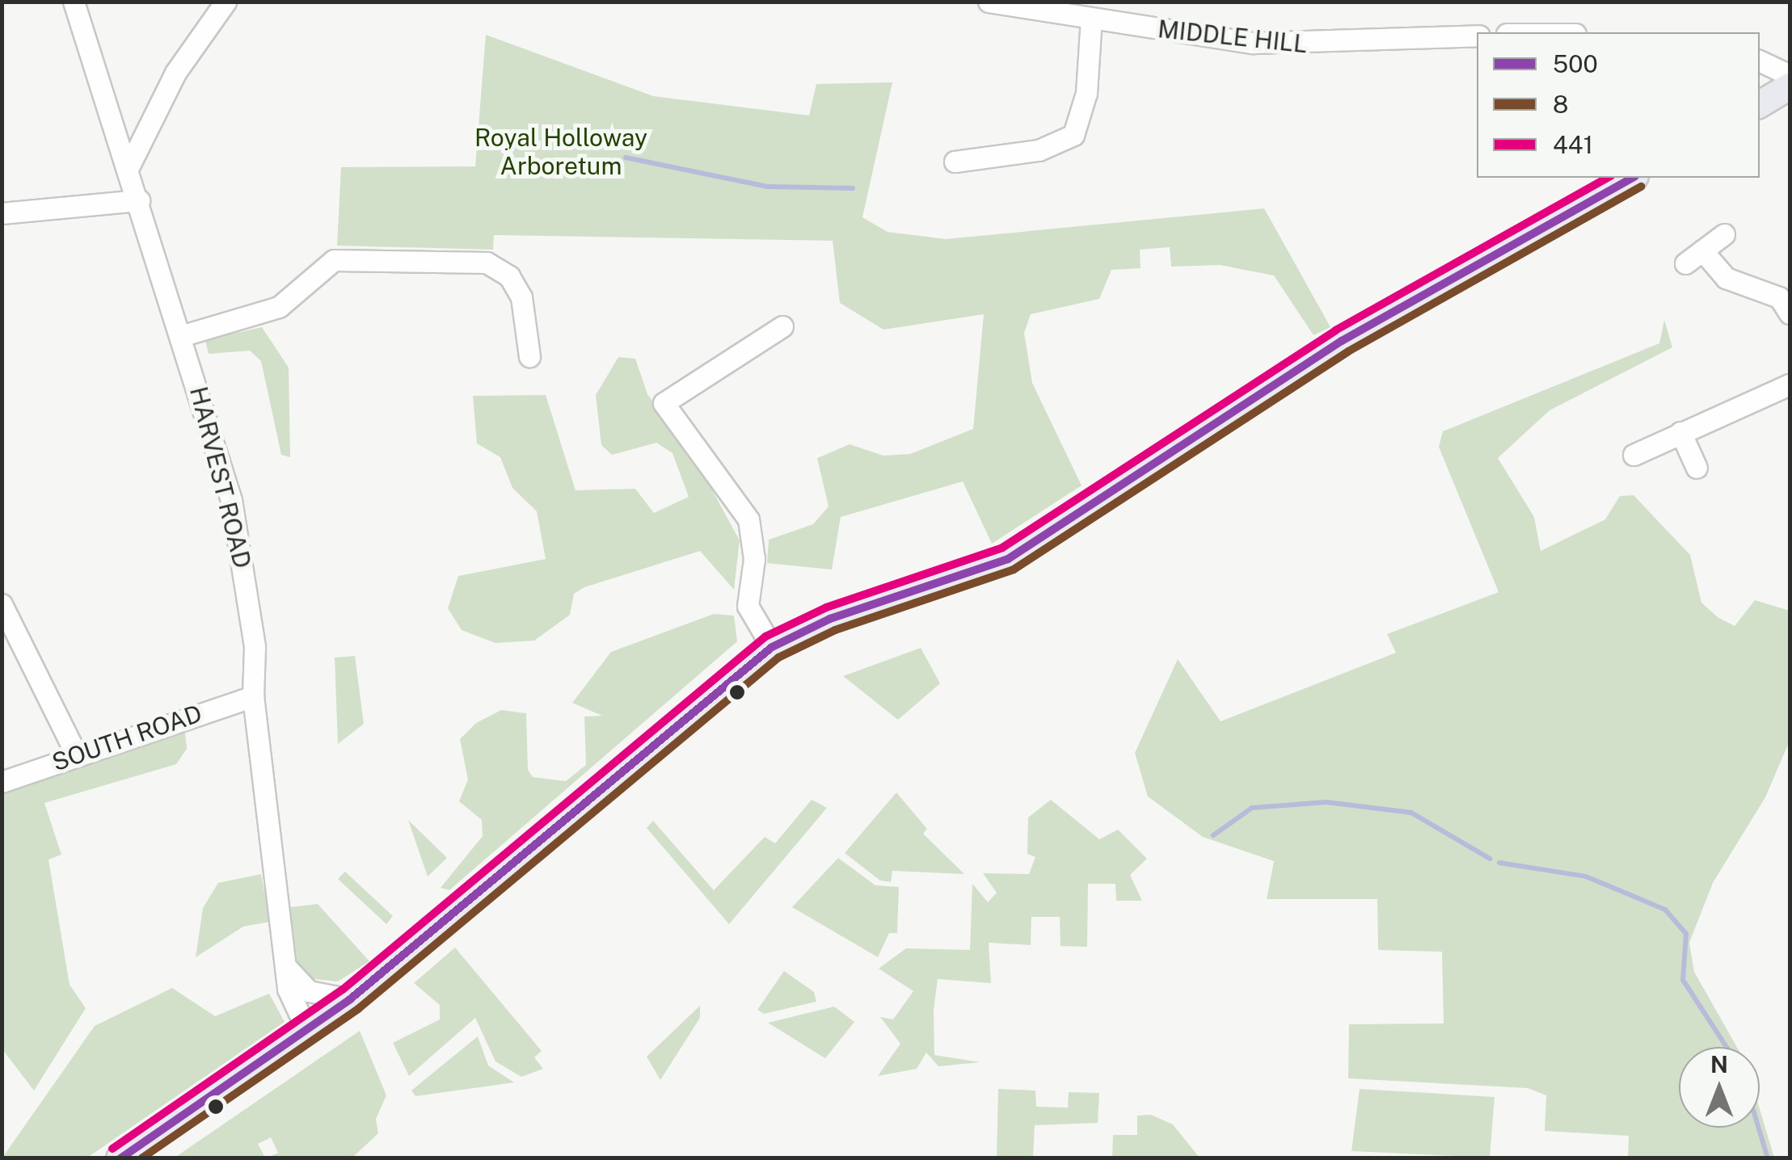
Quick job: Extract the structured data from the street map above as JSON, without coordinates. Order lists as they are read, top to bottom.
{
  "streets": {
    "street": ["MIDDLE HILL", "HARVEST ROAD", "SOUTH ROAD"]
  },
  "crossings": [
    ["HARVEST ROAD", "SOUTH ROAD"]
  ],
  "parks": ["Royal Holloway Arboretum"],
  "lines": ["transit line 500", "transit line 441", "transit line 8"],
  "legend": ["500", "8", "441"],
  "north": "top"
}
